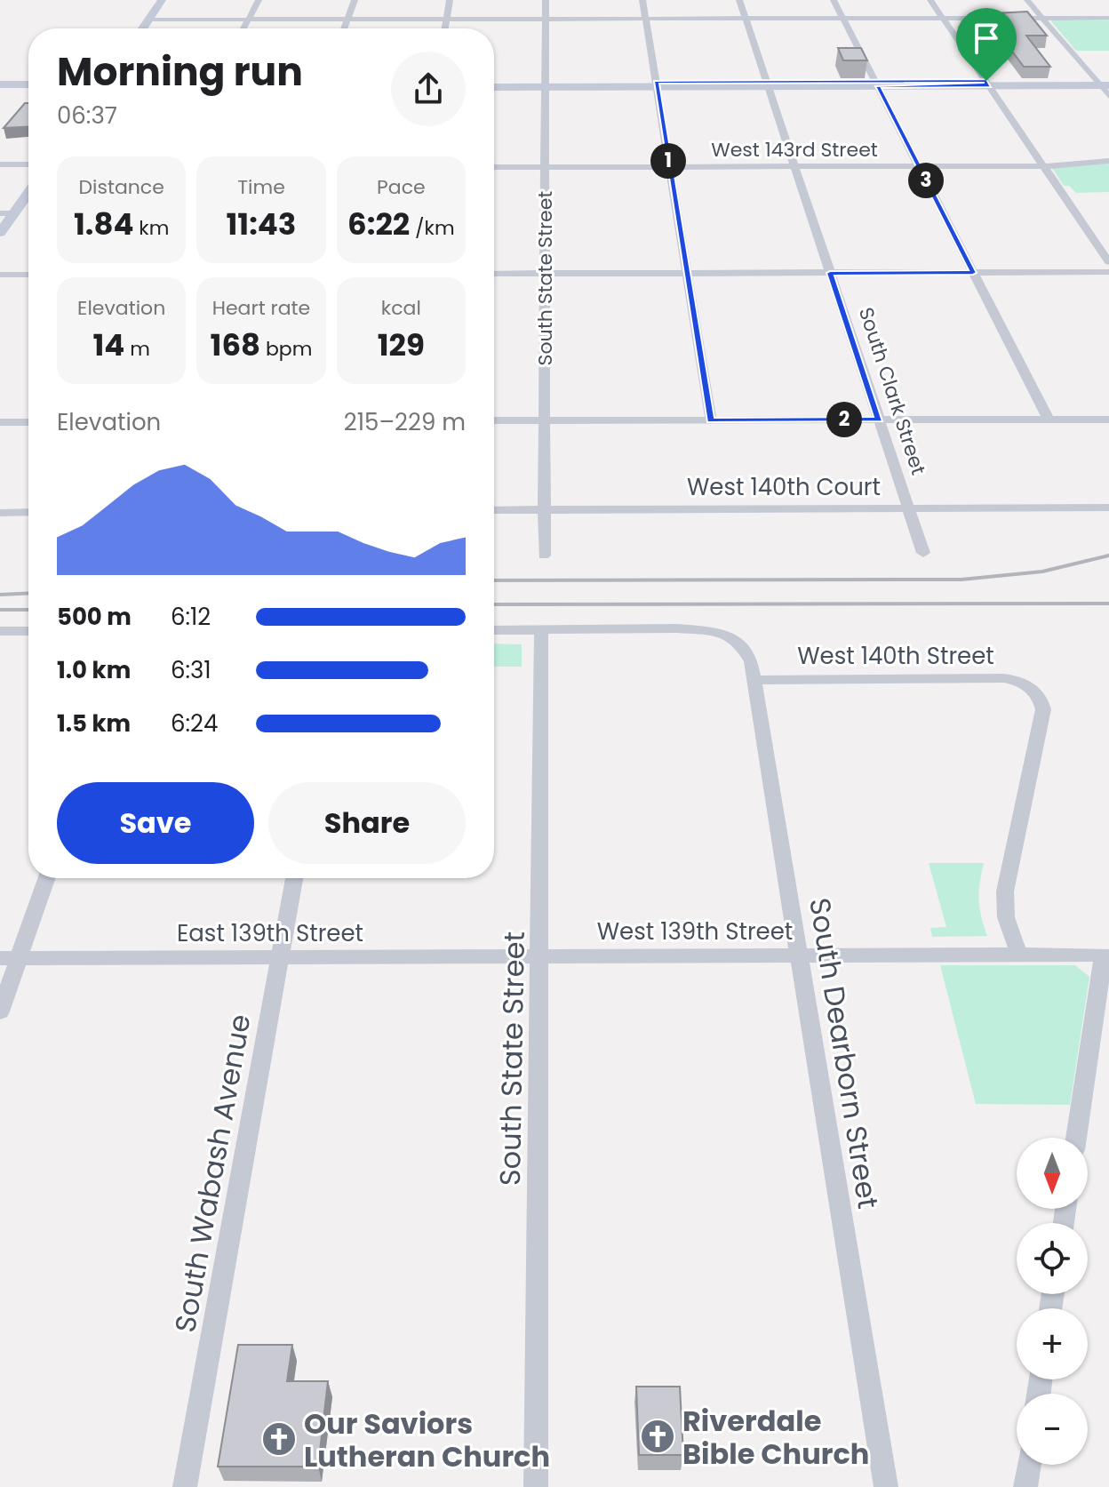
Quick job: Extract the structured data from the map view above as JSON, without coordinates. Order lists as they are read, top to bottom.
{
  "streets": {
    "street": [
      "West 143rd Street",
      "South State Street",
      "South Clark Street",
      "West 140th Court",
      "West 140th Street",
      "West 139th Street",
      "East 139th Street",
      "South Dearborn Street",
      "South Wabash Avenue"
    ]
  },
  "crossings": [
    ["West 143rd Street", "South State Street"],
    ["West 143rd Street", "South Clark Street"],
    ["South State Street", "West 140th Court"],
    ["South State Street", "West 139th Street"],
    ["South State Street", "East 139th Street"],
    ["South State Street", "South Dearborn Street"],
    ["South Clark Street", "West 140th Court"],
    ["West 140th Street", "West 139th Street"],
    ["West 140th Street", "South Dearborn Street"],
    ["West 139th Street", "East 139th Street"],
    ["West 139th Street", "South Dearborn Street"],
    ["East 139th Street", "South Wabash Avenue"]
  ],
  "places": {
    "church": ["Riverdale Bible Church", "Our Saviors Lutheran Church"]
  },
  "north": "bottom",
  "page": {
    "heading": ["Morning run", "06:37"],
    "pins": ["1", "3", "2"],
    "stats": [
      ["Distance", "1.84 km"],
      ["Time", "11:43"],
      ["Pace", "6:22 /km"],
      ["Elevation", "14 m"],
      ["Heart rate", "168 bpm"],
      ["kcal", "129"]
    ],
    "chart": ["Elevation", "215–229 m"],
    "list": [
      {
        "name": "500 m",
        "note": "6:12"
      },
      {
        "name": "1.0 km",
        "note": "6:31"
      },
      {
        "name": "1.5 km",
        "note": "6:24"
      }
    ],
    "buttons": ["Save", "Share"],
    "map_buttons": ["+", "−"]
  }
}
